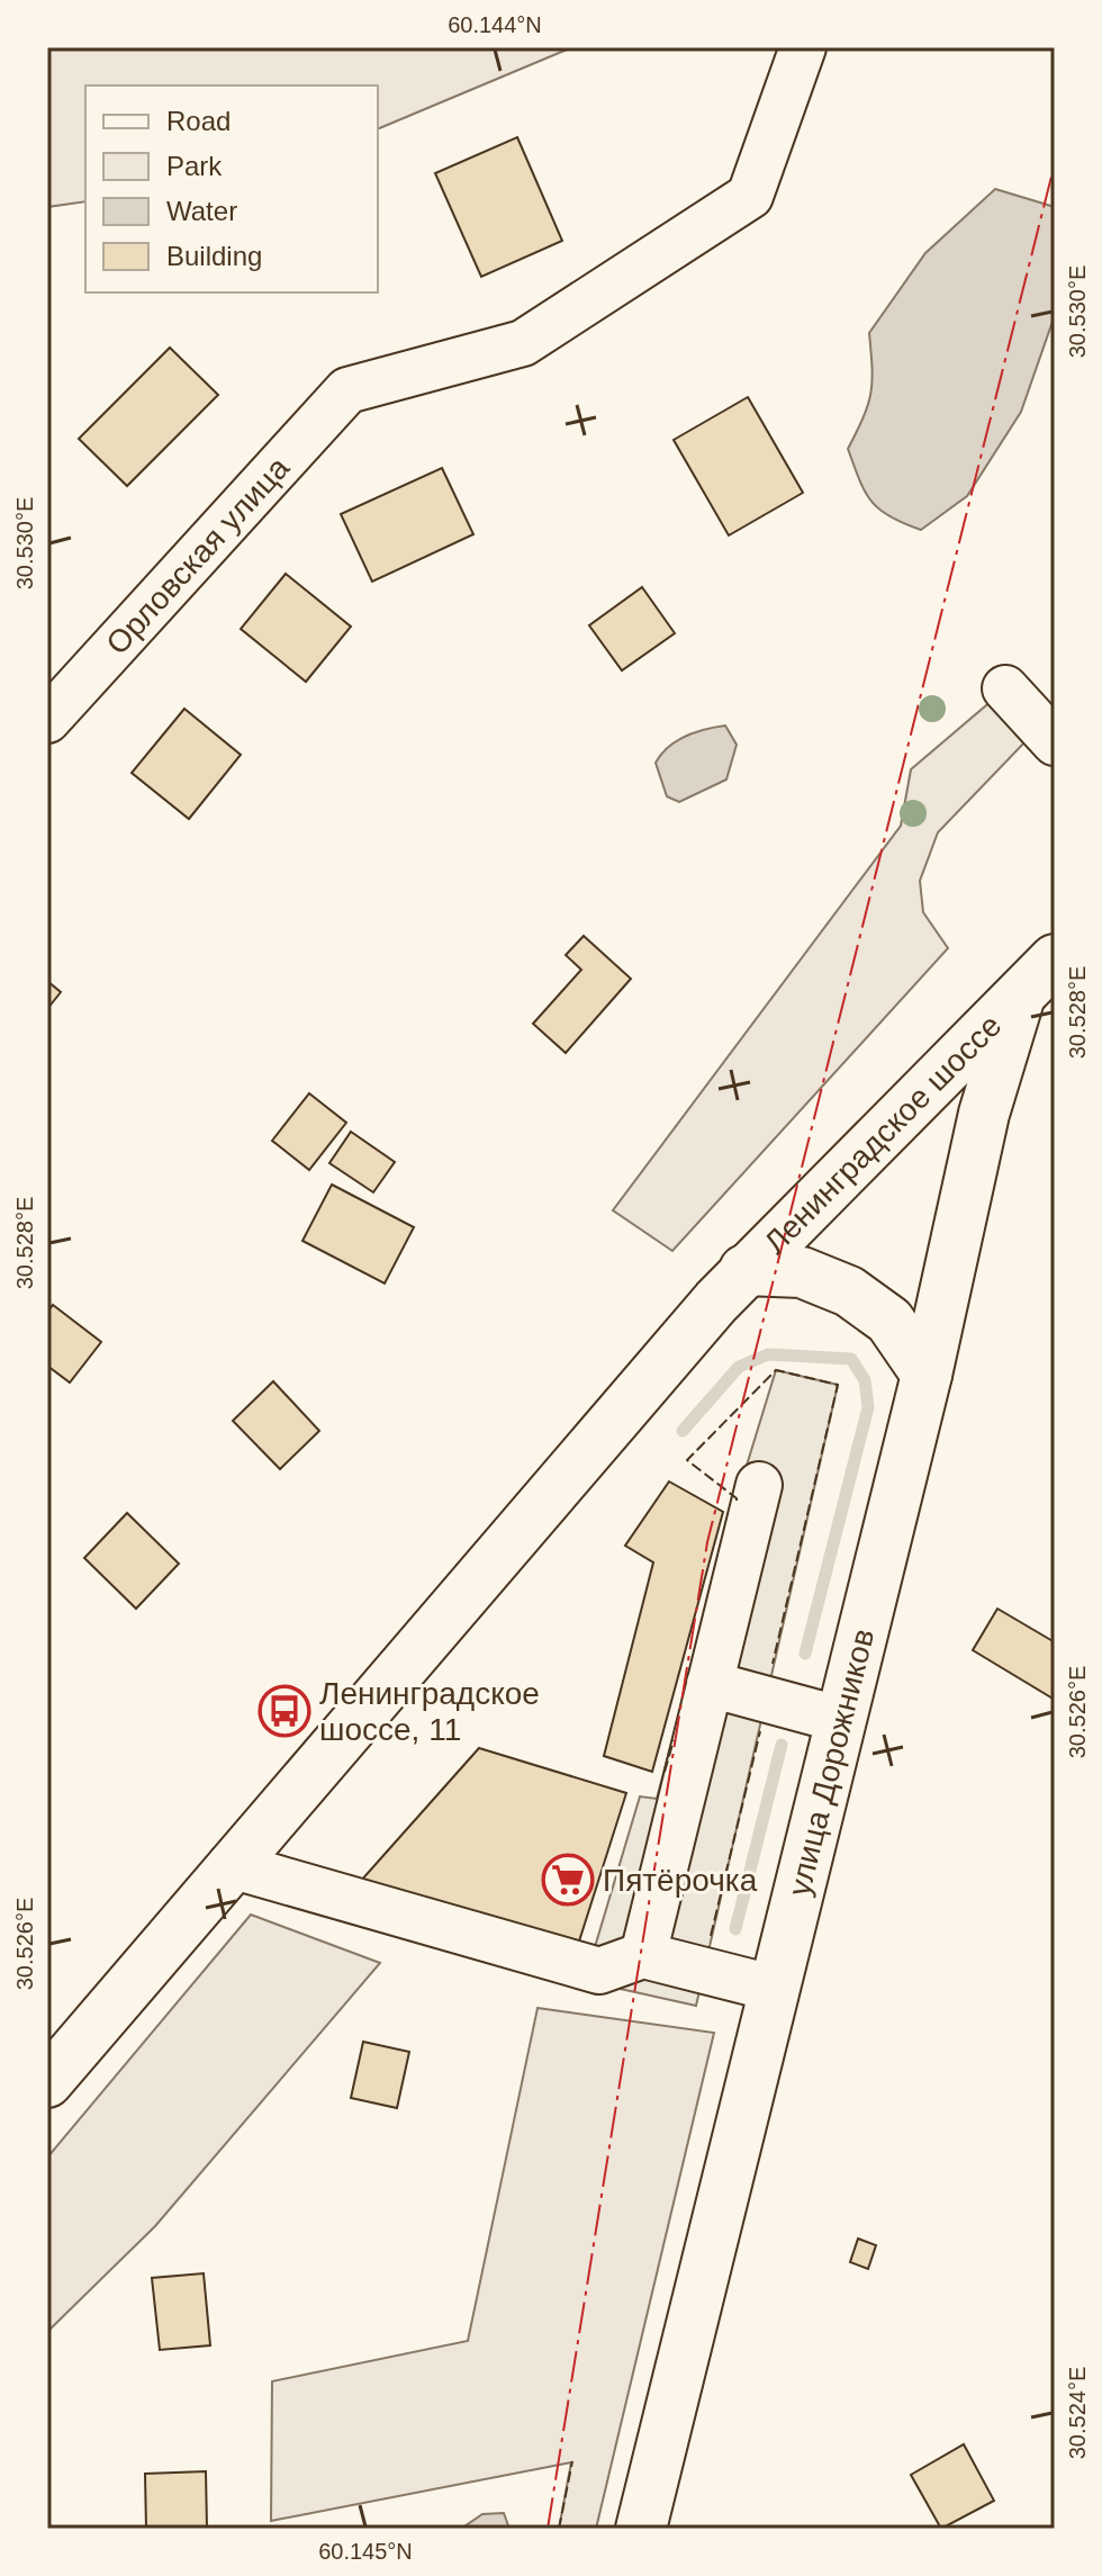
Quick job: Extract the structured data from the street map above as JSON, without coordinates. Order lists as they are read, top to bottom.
{
  "streets": {
    "main road": ["Ленинградское шоссе", "улица Дорожников"],
    "street": ["Орловская улица"]
  },
  "crossings": [
    ["Ленинградское шоссе", "улица Дорожников"]
  ],
  "places": {
    "bus stop": ["Ленинградское шоссе, 11"],
    "supermarket": ["Пятёрочка"]
  },
  "legend": [
    "Road",
    "Park",
    "Water",
    "Building"
  ],
  "coordinates": [
    "60.144°N",
    "30.530°E",
    "30.528°E",
    "30.526°E",
    "30.524°E",
    "60.145°N"
  ]
}
